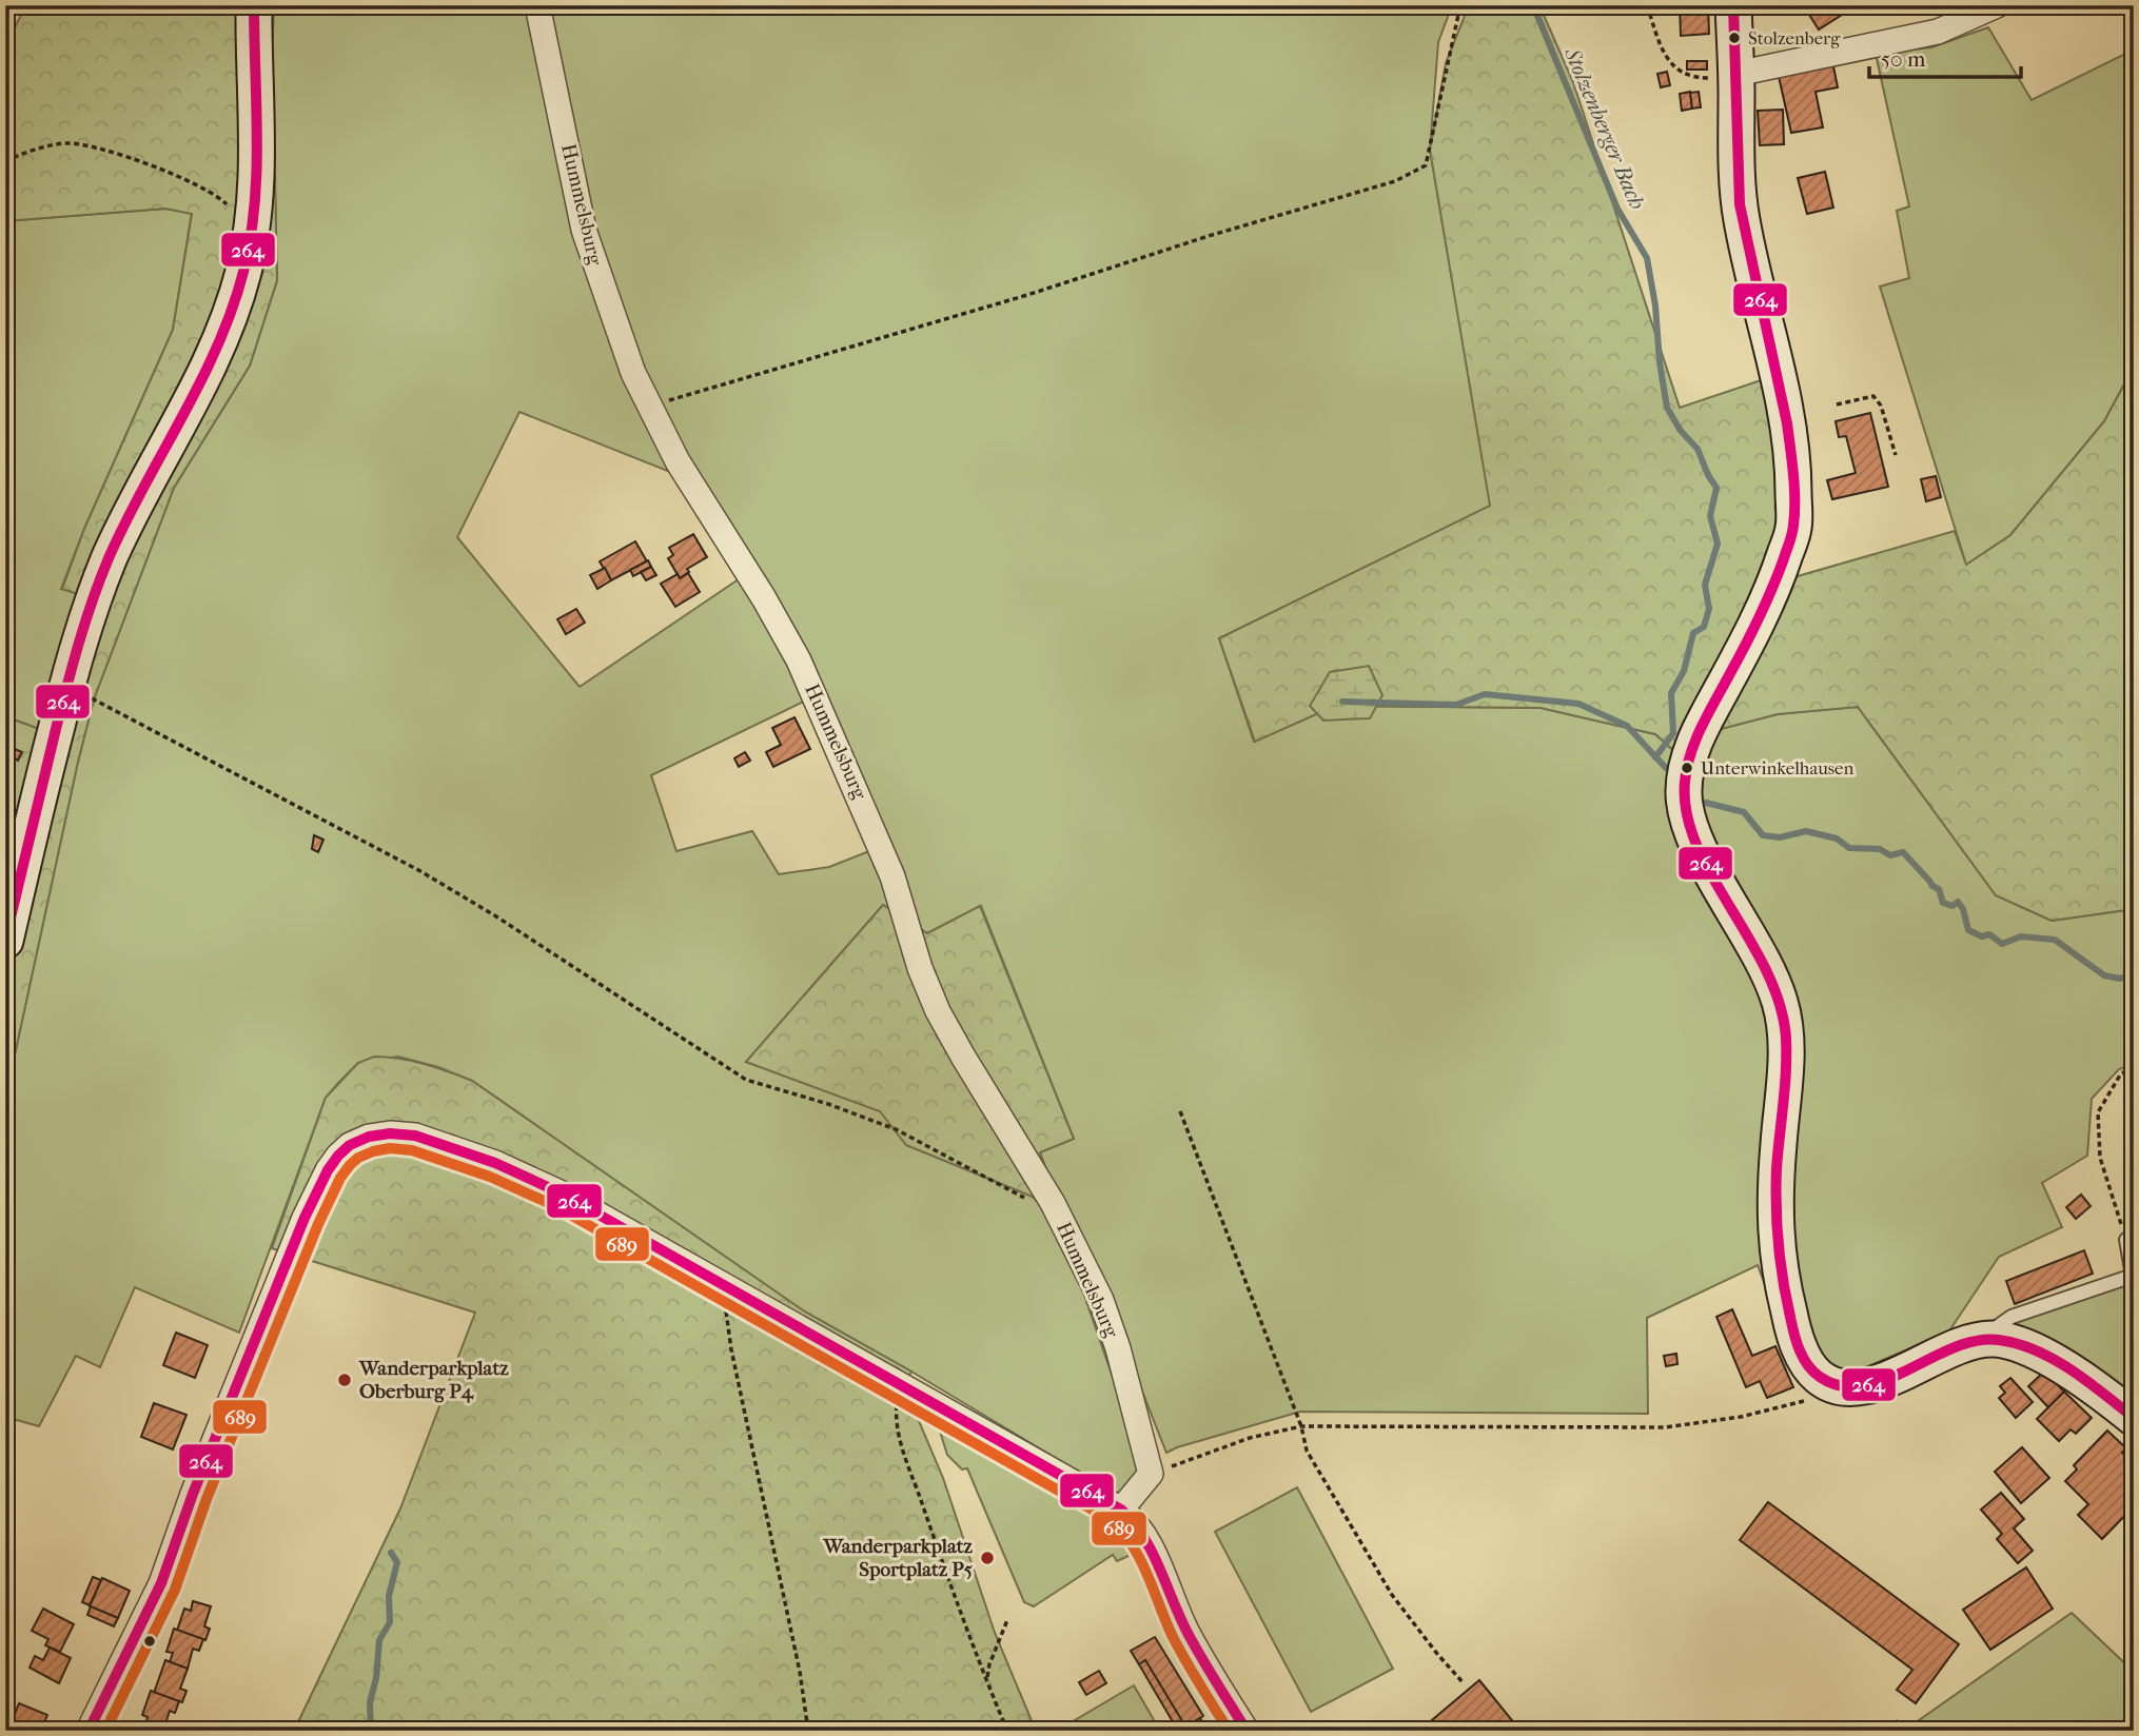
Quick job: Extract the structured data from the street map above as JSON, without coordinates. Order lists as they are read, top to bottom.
{
  "streets": {
    "street": ["Hummelsburg"]
  },
  "water": ["Stolzenberger Bach"],
  "places": [
    "Stolzenberg",
    "Unterwinkelhausen",
    "Wanderparkplatz Oberburg P4",
    "Wanderparkplatz Sportplatz P5"
  ],
  "lines": ["transit line 264", "transit line 689"],
  "scale_bar": "50 m"
}
